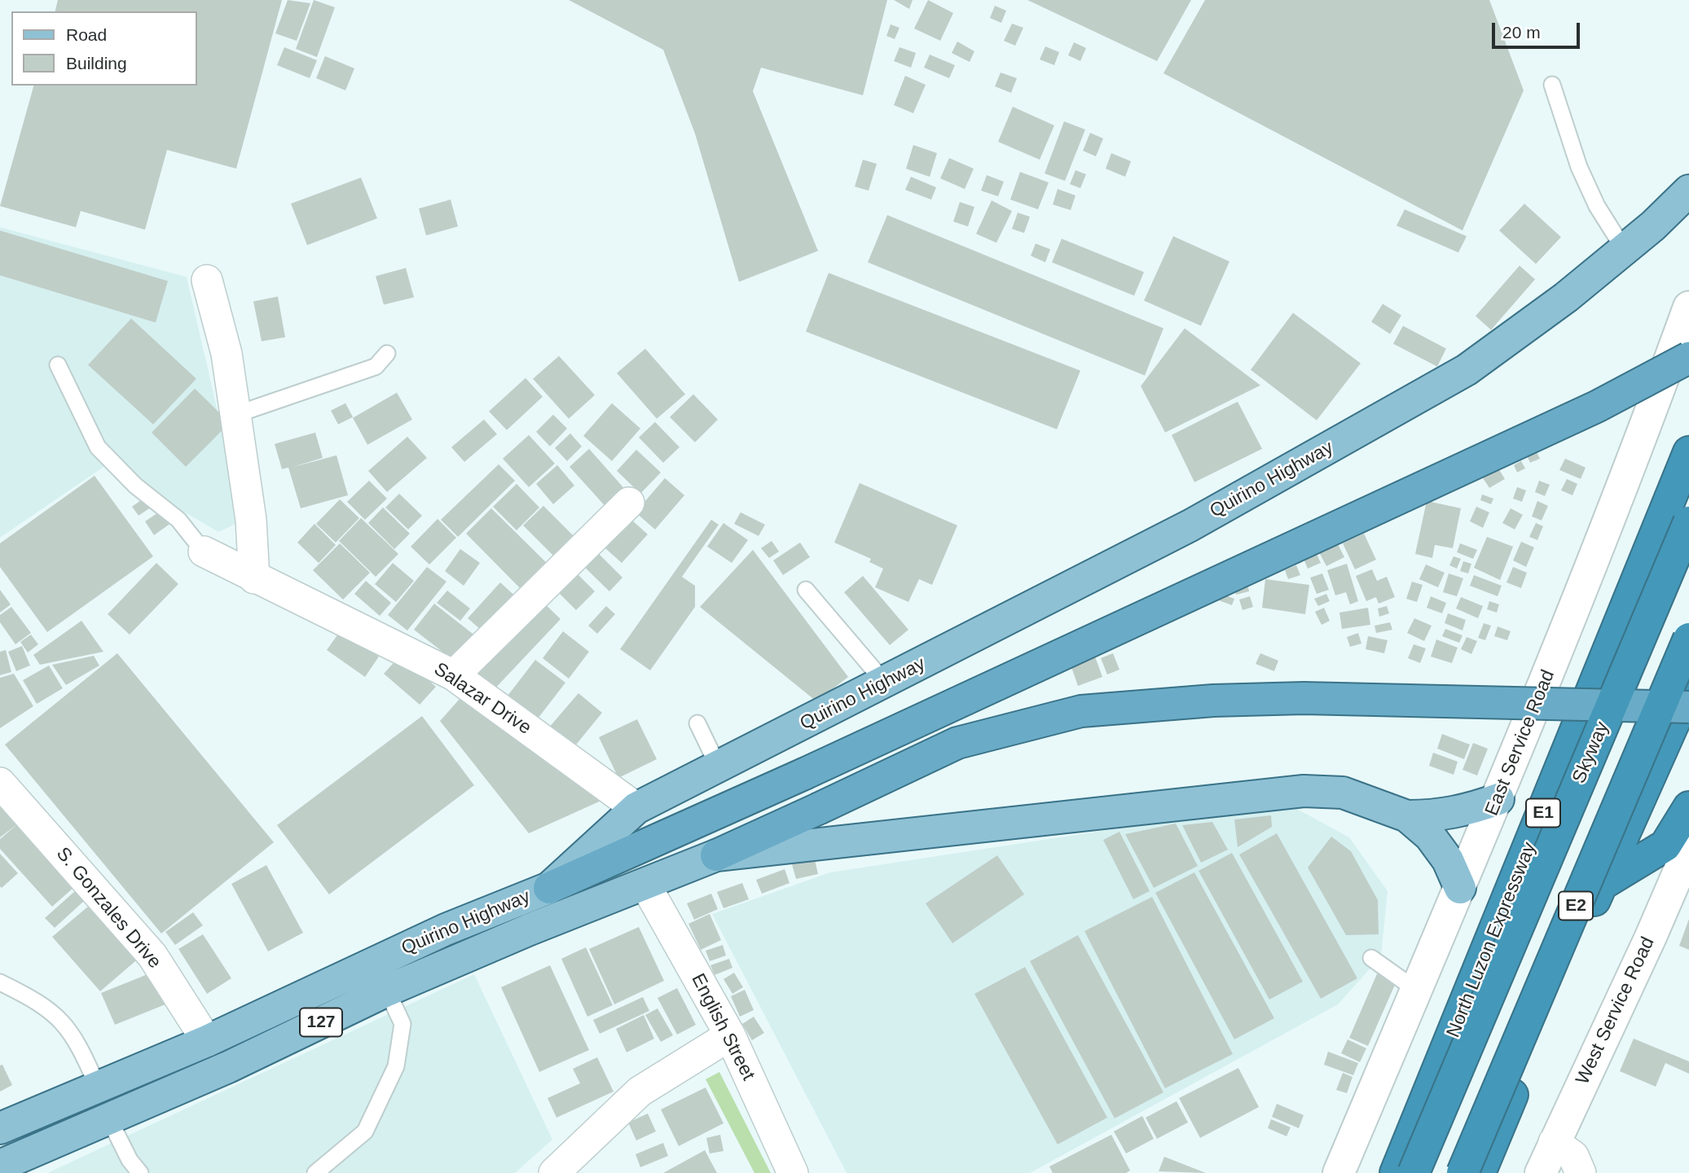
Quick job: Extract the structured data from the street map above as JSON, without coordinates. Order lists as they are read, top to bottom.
{
  "streets": {
    "highway": [
      "Skyway",
      "E1",
      "E2",
      "North Luzon Expressway"
    ],
    "main road": ["Quirino Highway", "127"],
    "street": [
      "Salazar Drive",
      "East Service Road",
      "S. Gonzales Drive",
      "West Service Road",
      "English Street"
    ]
  },
  "crossings": [
    ["Quirino Highway", "Salazar Drive"],
    ["Quirino Highway", "S. Gonzales Drive"],
    ["Quirino Highway", "English Street"]
  ],
  "legend": ["Road", "Building"],
  "scale_bar": "20 m"
}
